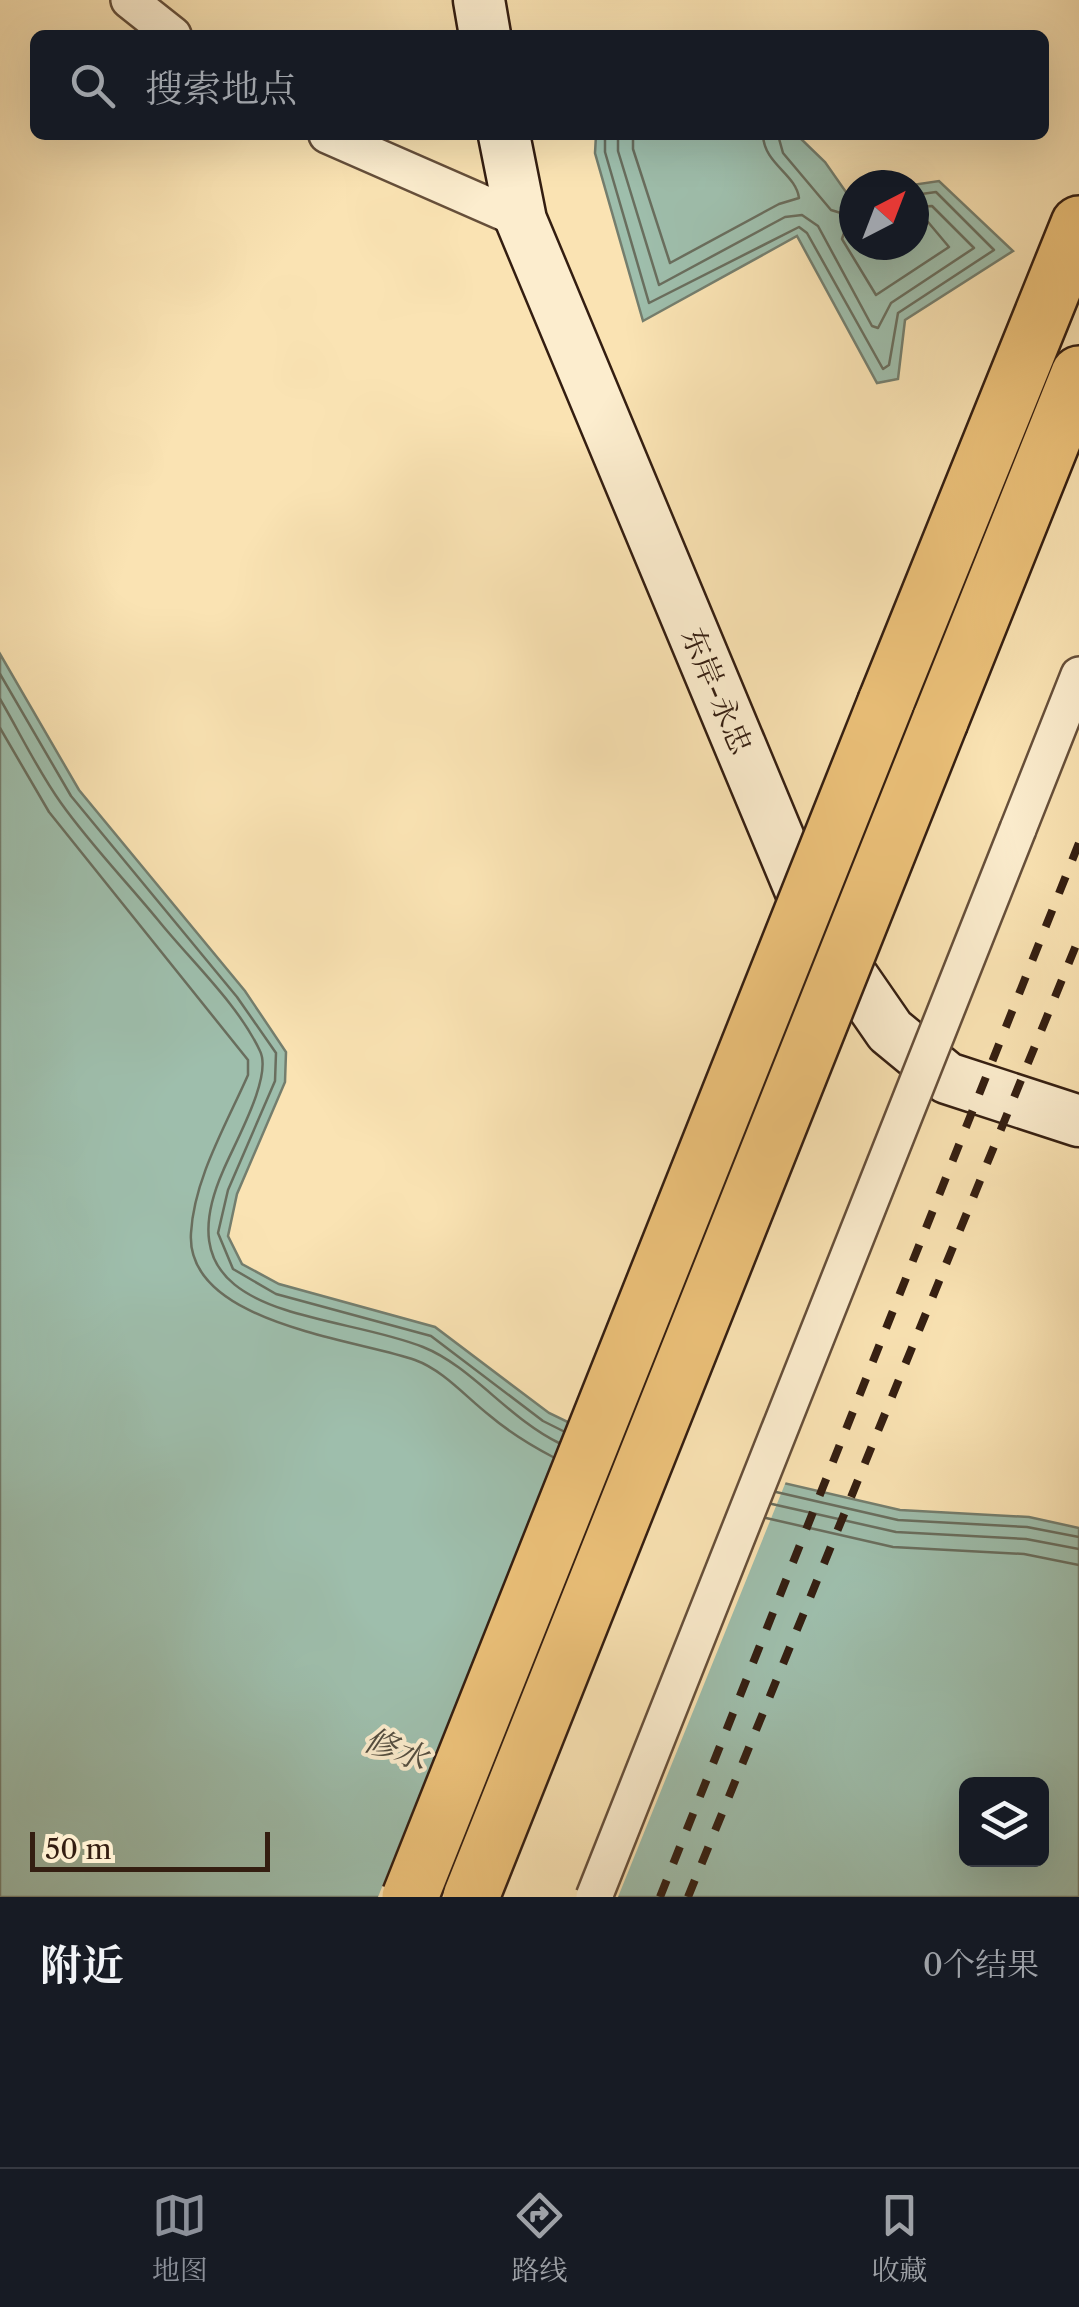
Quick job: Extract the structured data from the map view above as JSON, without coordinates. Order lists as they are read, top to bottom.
{
  "streets": {
    "street": ["东岸-永忠"]
  },
  "water": ["修水"],
  "scale_bar": "50 m",
  "north": "top right",
  "page": {
    "search": "搜索地点",
    "scale": "50 m",
    "heading": ["附近", "0个结果"],
    "nav": ["地图", "路线", "收藏"]
  }
}
